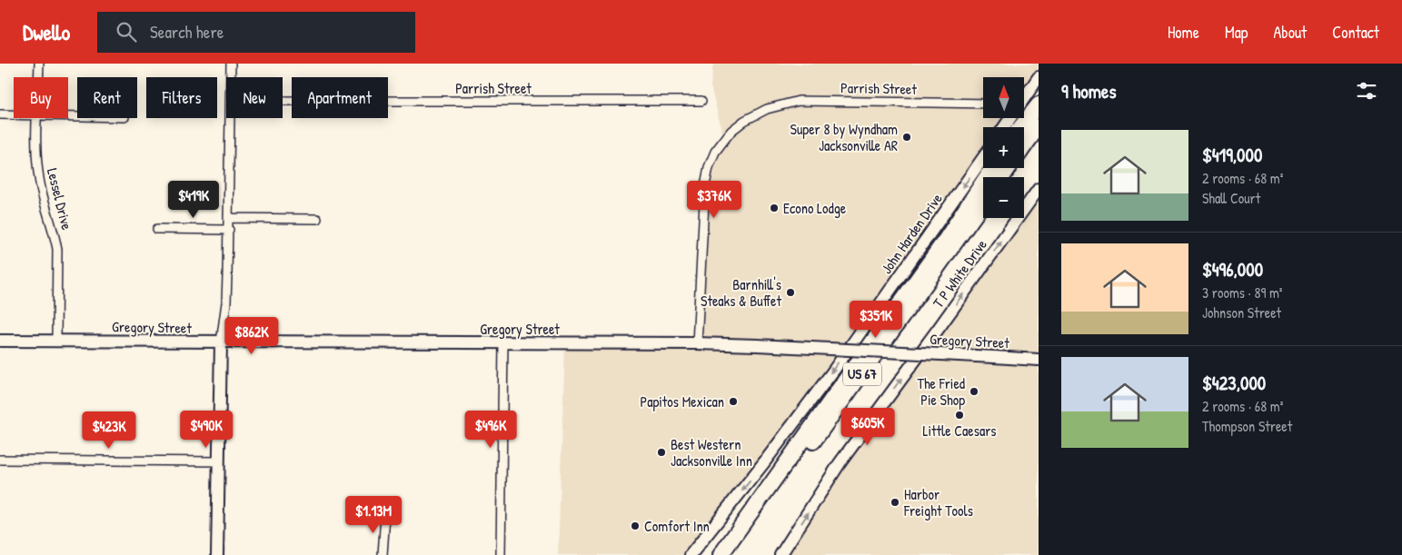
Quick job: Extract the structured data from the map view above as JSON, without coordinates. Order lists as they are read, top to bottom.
{
  "streets": {
    "highway": ["US 67"],
    "street": [
      "Parrish Street",
      "Lessel Drive",
      "John Harden Drive",
      "T P White Drive",
      "Gregory Street"
    ]
  },
  "crossings": [
    ["Parrish Street", "Gregory Street"],
    ["Lessel Drive", "Gregory Street"]
  ],
  "one_way": ["John Harden Drive", "T P White Drive"],
  "places": [
    "Super 8 by Wyndham Jacksonville AR",
    "Econo Lodge",
    "Barnhill's Steaks & Buffet",
    "The Fried Pie Shop",
    "Papitos Mexican",
    "Little Caesars",
    "Best Western Jacksonville Inn",
    "Harbor Freight Tools",
    "Comfort Inn"
  ],
  "north": "top",
  "page": {
    "header": "Dwello",
    "search": "Search here",
    "nav": [
      "Home",
      "Map",
      "About",
      "Contact"
    ],
    "heading": "9 homes",
    "map_buttons": ["+", "−"],
    "chip": [
      "Buy",
      "Rent",
      "Filters",
      "New",
      "Apartment"
    ],
    "list": [
      {
        "name": "$419,000",
        "note": "2 rooms · 68 m² · Shall Court"
      },
      {
        "name": "$496,000",
        "note": "3 rooms · 89 m² · Johnson Street"
      },
      {
        "name": "$423,000",
        "note": "2 rooms · 68 m² · Thompson Street"
      }
    ],
    "price": [
      "$419K",
      "$376K",
      "$351K",
      "$862K",
      "$605K",
      "$490K",
      "$496K",
      "$423K",
      "$1.13M"
    ]
  }
}
